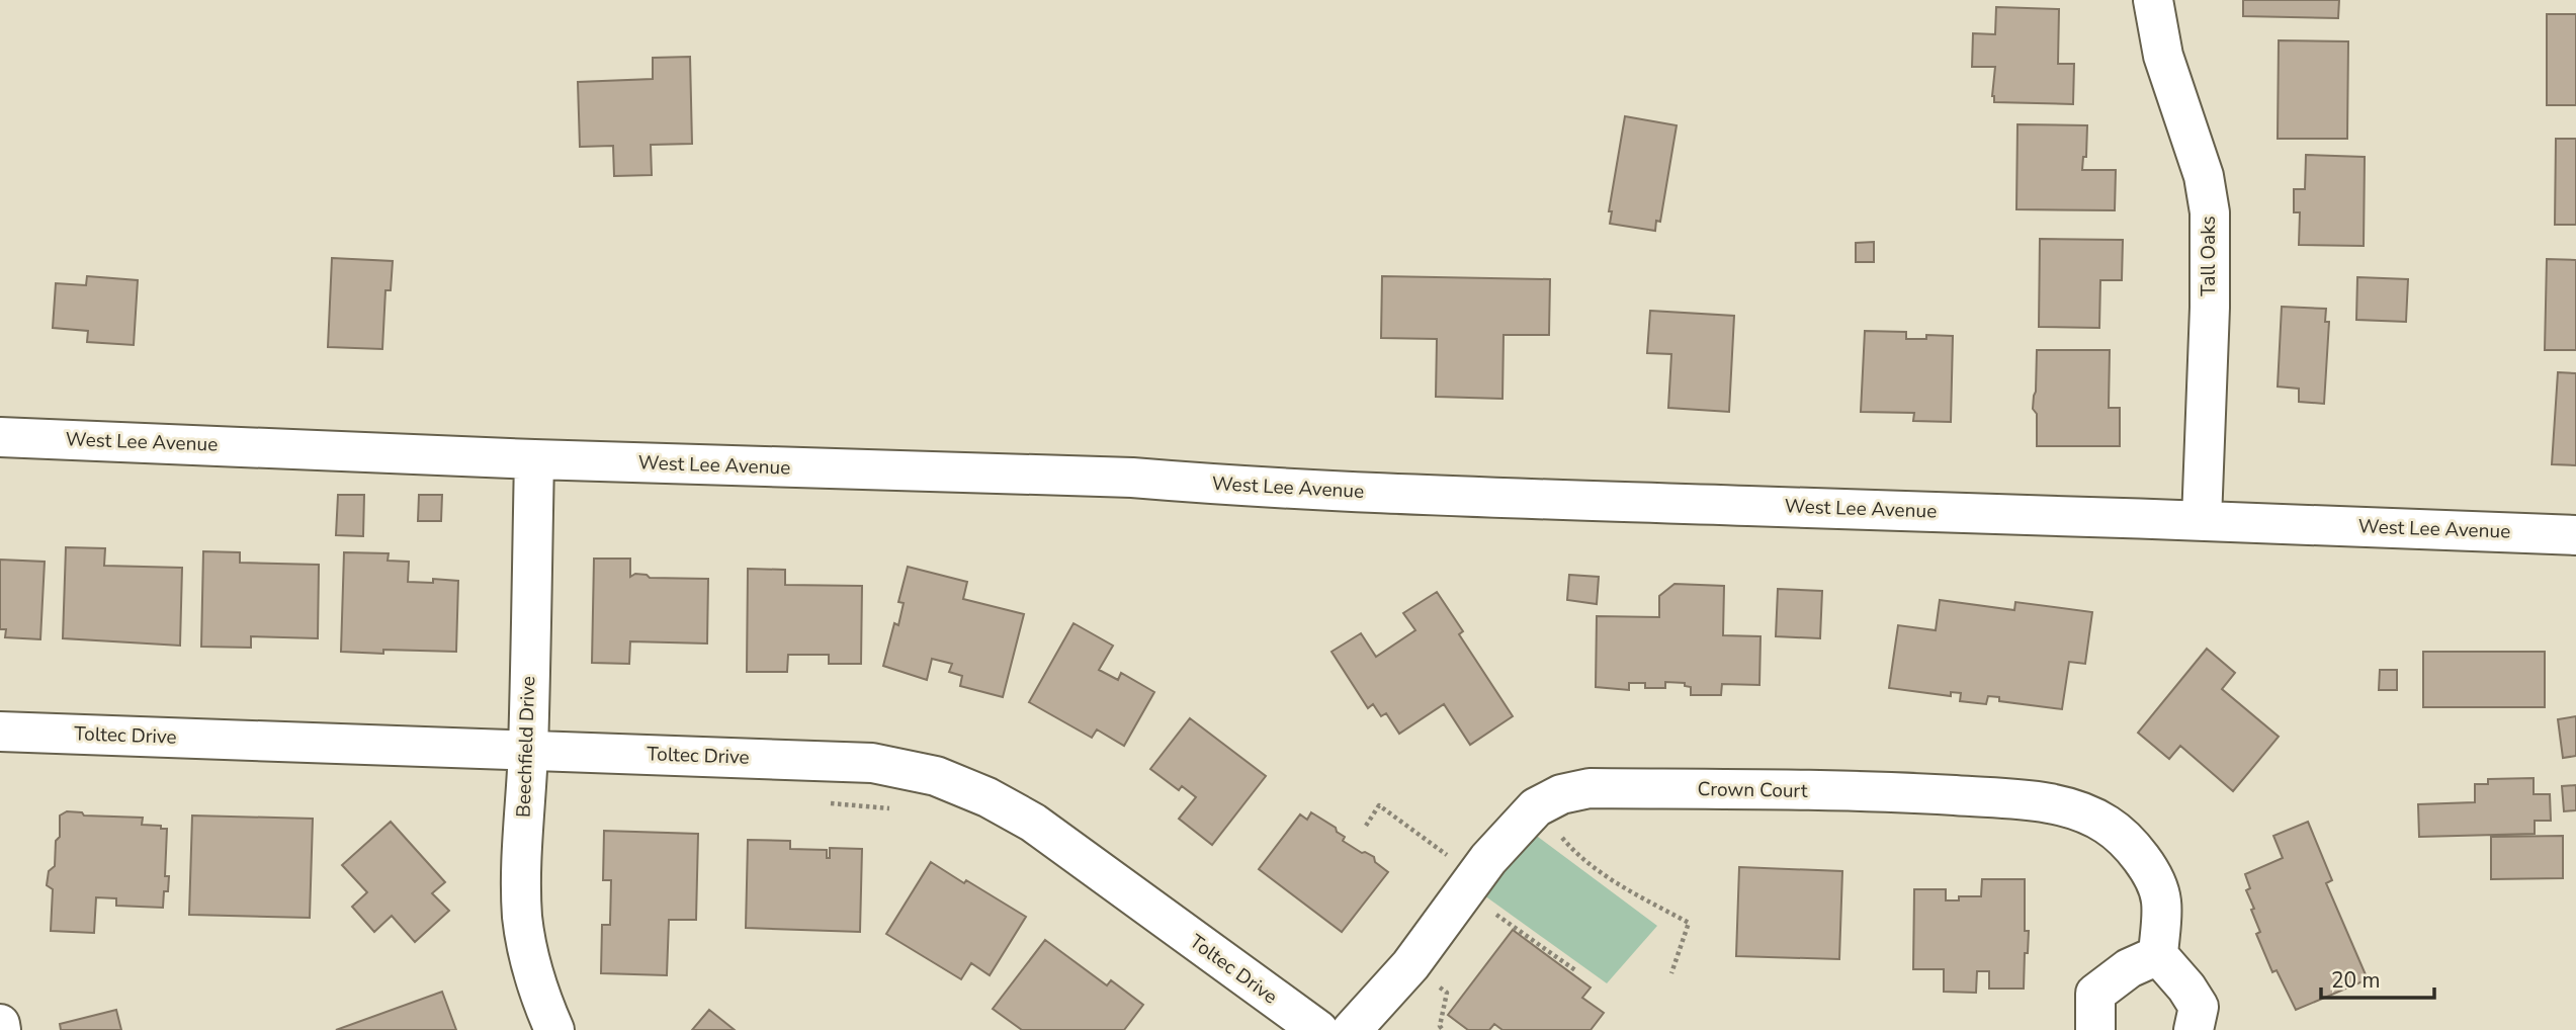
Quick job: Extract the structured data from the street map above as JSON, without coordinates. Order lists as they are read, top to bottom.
{
  "streets": {
    "street": [
      "Tall Oaks",
      "West Lee Avenue",
      "Toltec Drive",
      "Beechfield Drive",
      "Crown Court"
    ]
  },
  "crossings": [
    ["Tall Oaks", "West Lee Avenue"],
    ["West Lee Avenue", "Beechfield Drive"],
    ["Toltec Drive", "Beechfield Drive"]
  ],
  "scale_bar": "20 m"
}
